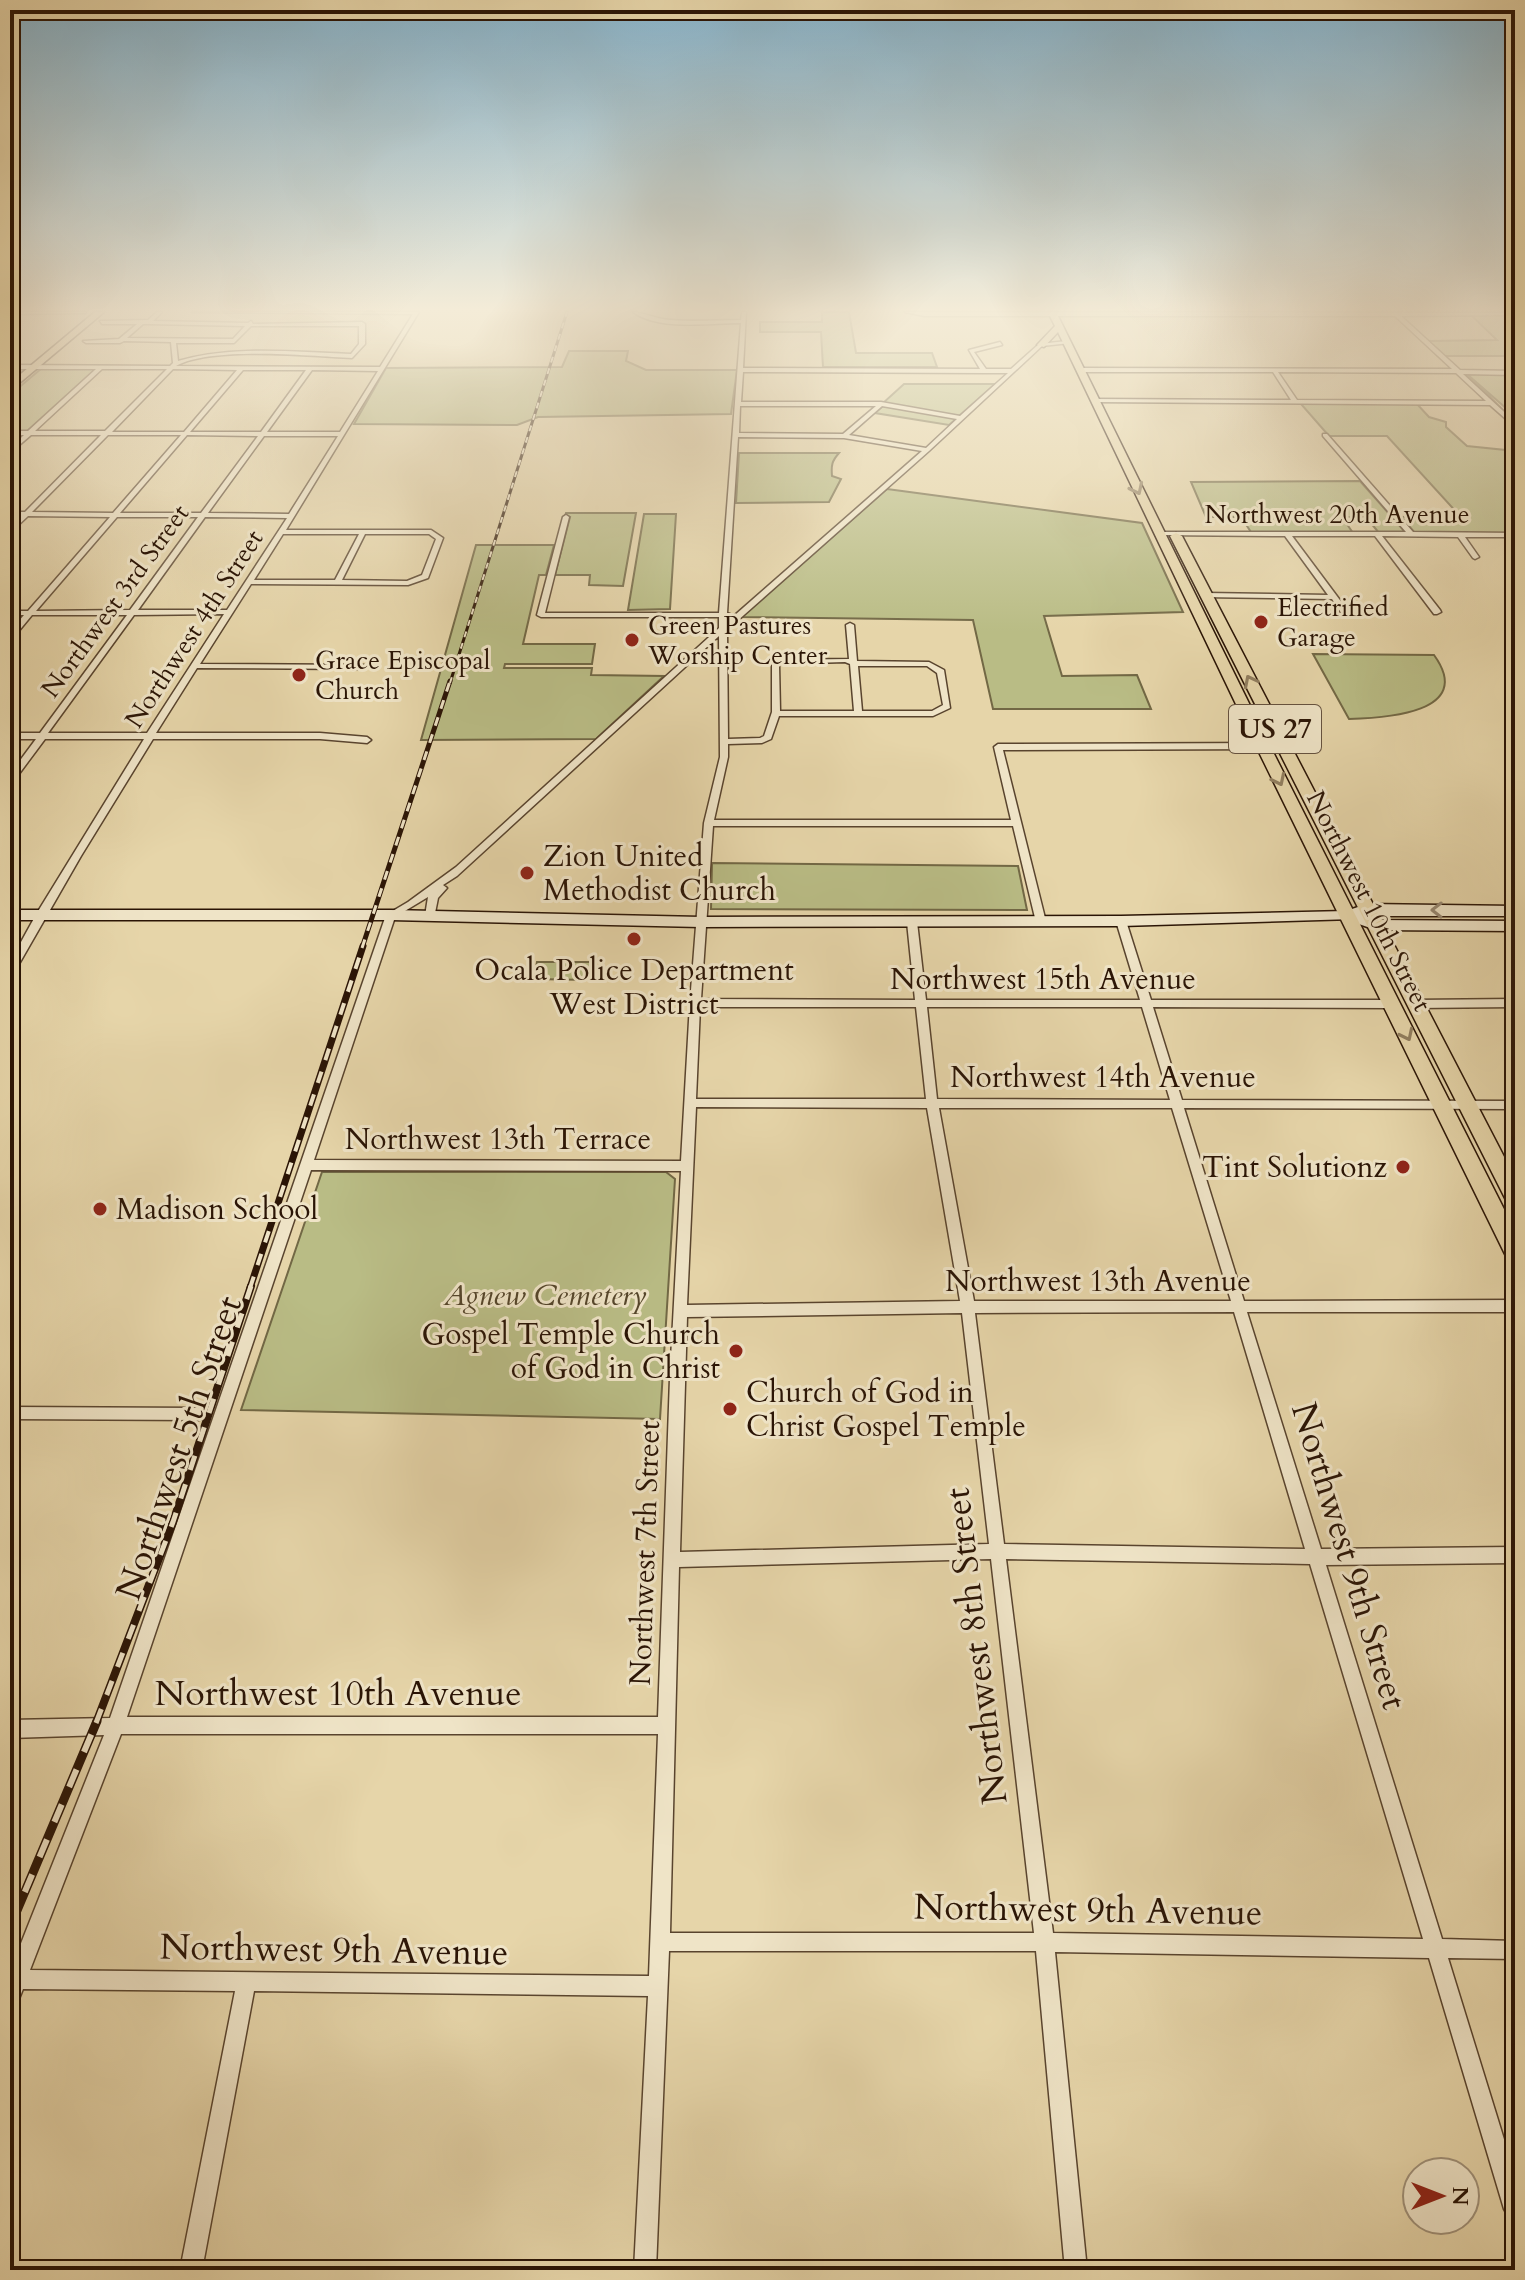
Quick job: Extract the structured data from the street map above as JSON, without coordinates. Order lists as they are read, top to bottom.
{
  "streets": {
    "main road": ["US 27", "Northwest 10th Street"],
    "street": [
      "Northwest 20th Avenue",
      "Northwest 3rd Street",
      "Northwest 4th Street",
      "Northwest 15th Avenue",
      "Northwest 14th Avenue",
      "Northwest 13th Terrace",
      "Northwest 13th Avenue",
      "Northwest 5th Street",
      "Northwest 7th Street",
      "Northwest 9th Street",
      "Northwest 8th Street",
      "Northwest 10th Avenue",
      "Northwest 9th Avenue"
    ]
  },
  "crossings": [
    ["Northwest 20th Avenue", "Northwest 10th Street"],
    ["Northwest 10th Street", "Northwest 15th Avenue"],
    ["Northwest 10th Street", "Northwest 14th Avenue"],
    ["Northwest 15th Avenue", "Northwest 7th Street"],
    ["Northwest 15th Avenue", "Northwest 9th Street"],
    ["Northwest 15th Avenue", "Northwest 8th Street"],
    ["Northwest 14th Avenue", "Northwest 7th Street"],
    ["Northwest 14th Avenue", "Northwest 9th Street"],
    ["Northwest 14th Avenue", "Northwest 8th Street"],
    ["Northwest 13th Terrace", "Northwest 5th Street"],
    ["Northwest 13th Terrace", "Northwest 7th Street"],
    ["Northwest 13th Avenue", "Northwest 7th Street"],
    ["Northwest 13th Avenue", "Northwest 9th Street"],
    ["Northwest 13th Avenue", "Northwest 8th Street"],
    ["Northwest 5th Street", "Northwest 10th Avenue"],
    ["Northwest 5th Street", "Northwest 9th Avenue"],
    ["Northwest 7th Street", "Northwest 10th Avenue"],
    ["Northwest 7th Street", "Northwest 9th Avenue"],
    ["Northwest 9th Street", "Northwest 9th Avenue"],
    ["Northwest 8th Street", "Northwest 9th Avenue"]
  ],
  "parks": ["Agnew Cemetery"],
  "places": [
    "Electrified Garage",
    "Green Pastures Worship Center",
    "Grace Episcopal Church",
    "Zion United Methodist Church",
    "Ocala Police Department West District",
    "Tint Solutionz",
    "Madison School",
    "Gospel Temple Church of God in Christ",
    "Church of God in Christ Gospel Temple"
  ],
  "north": "right"
}
